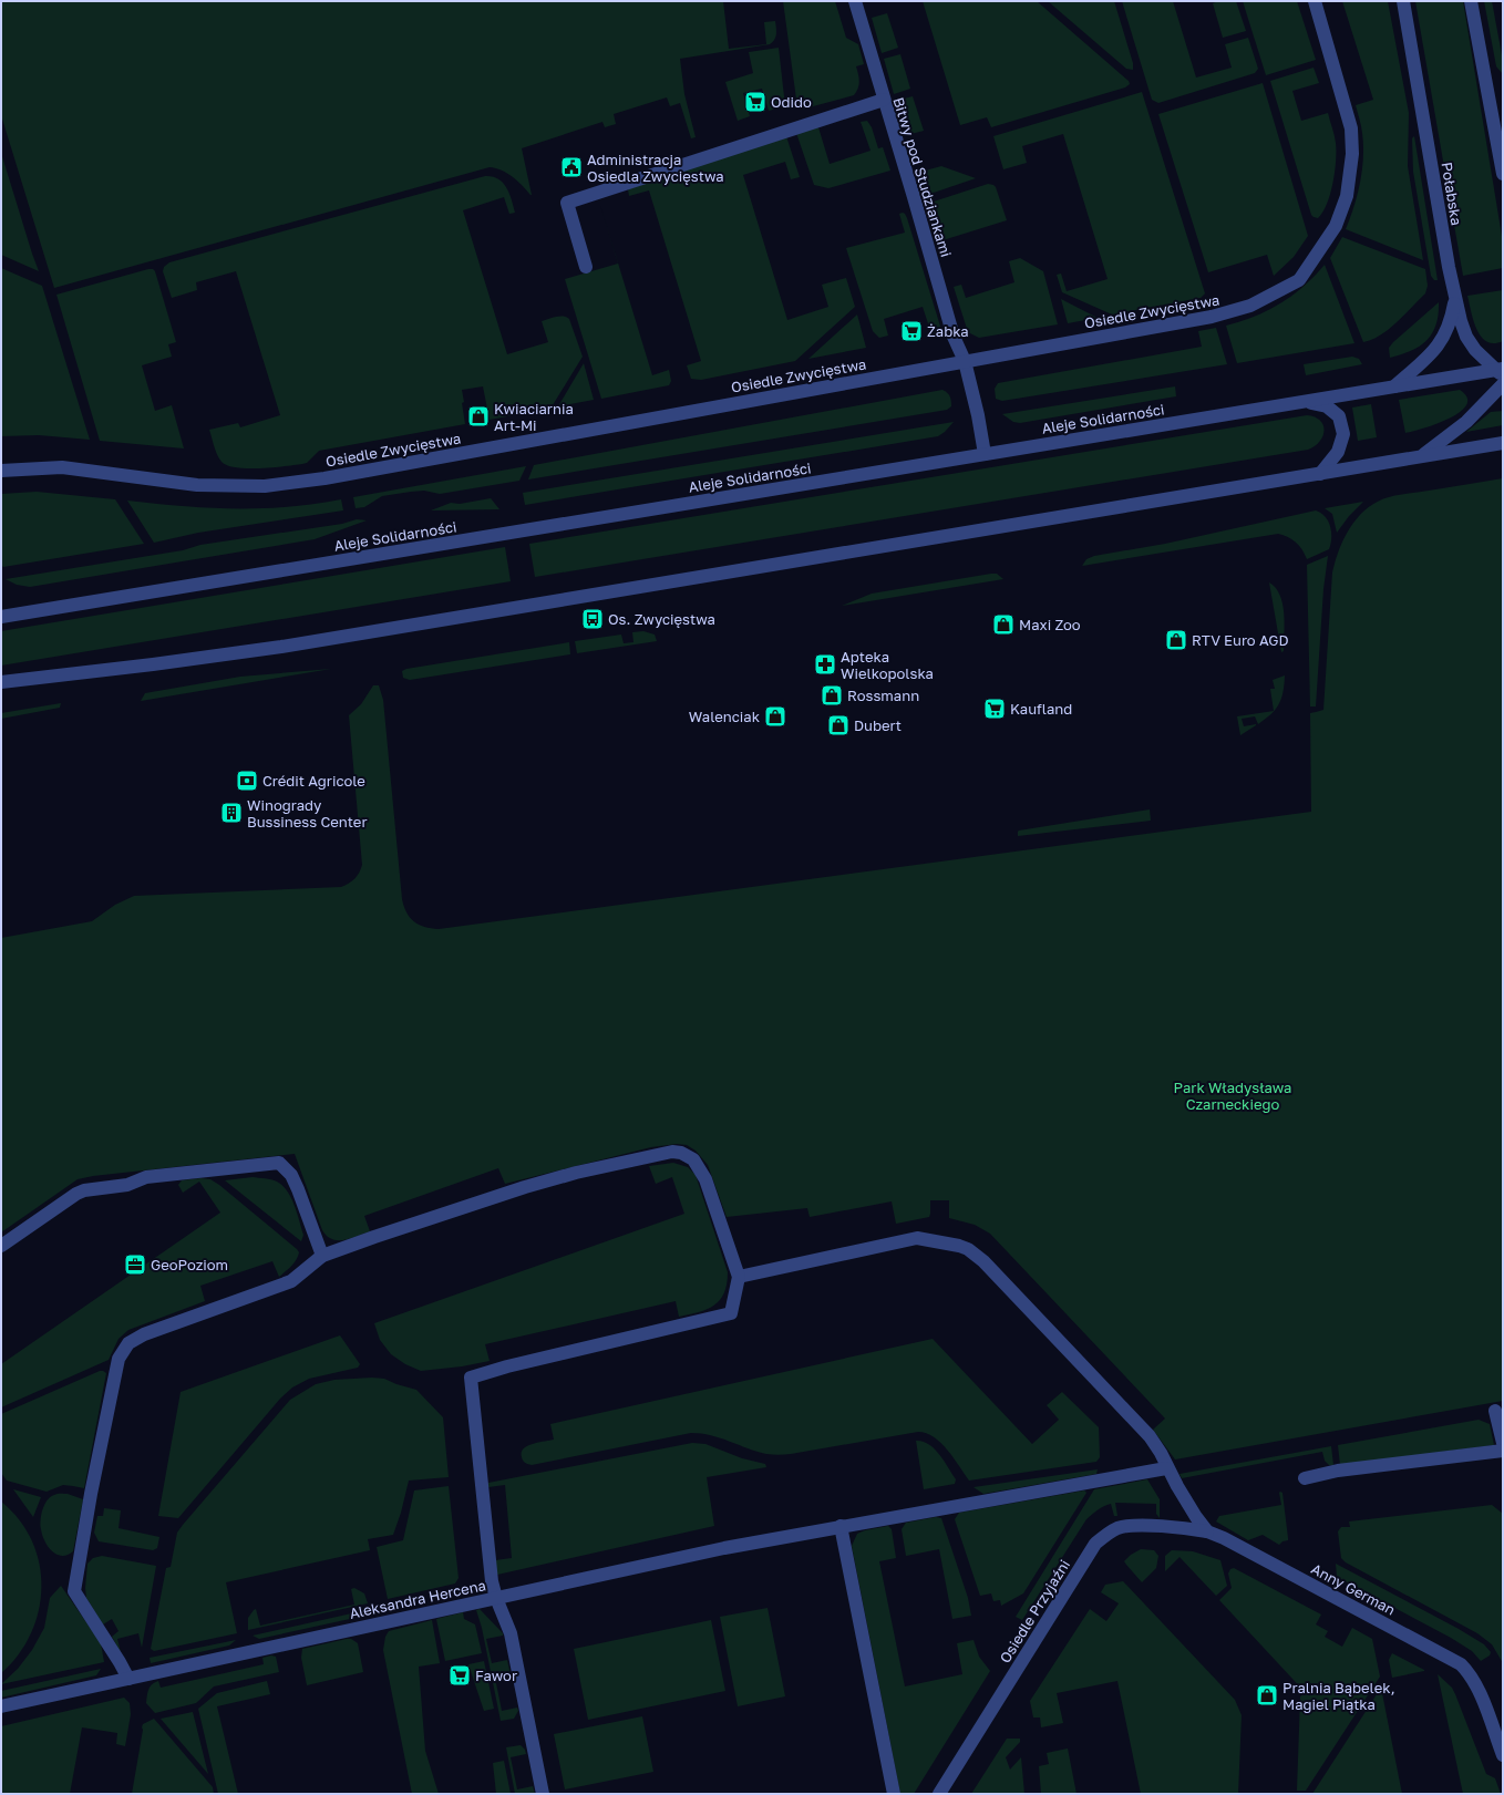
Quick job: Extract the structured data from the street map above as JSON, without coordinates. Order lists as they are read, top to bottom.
{
  "streets": {
    "street": [
      "Bitwy pod Studziankami",
      "Połabska",
      "Osiedle Zwycięstwa",
      "Aleje Solidarności",
      "Anny German",
      "Aleksandra Hercena",
      "Osiedle Przyjaźni"
    ]
  },
  "crossings": [
    ["Bitwy pod Studziankami", "Osiedle Zwycięstwa"],
    ["Bitwy pod Studziankami", "Aleje Solidarności"],
    ["Połabska", "Aleje Solidarności"],
    ["Anny German", "Osiedle Przyjaźni"]
  ],
  "parks": ["Park Władysława Czarneckiego"],
  "places": {
    "supermarket": [
      "Odido",
      "Żabka",
      "Kaufland",
      "Fawor"
    ],
    "public building": ["Administracja Osiedla Zwycięstwa"],
    "shop": [
      "Kwiaciarnia Art-Mi",
      "Maxi Zoo",
      "RTV Euro AGD",
      "Rossmann",
      "Walenciak",
      "Dubert",
      "Pralnia Bąbelek, Magiel Piątka"
    ],
    "bus stop": ["Os. Zwycięstwa"],
    "pharmacy": ["Apteka Wielkopolska"],
    "bank": ["Crédit Agricole"],
    "building": ["Winogrady Bussiness Center"],
    "office": ["GeoPoziom"]
  }
}
